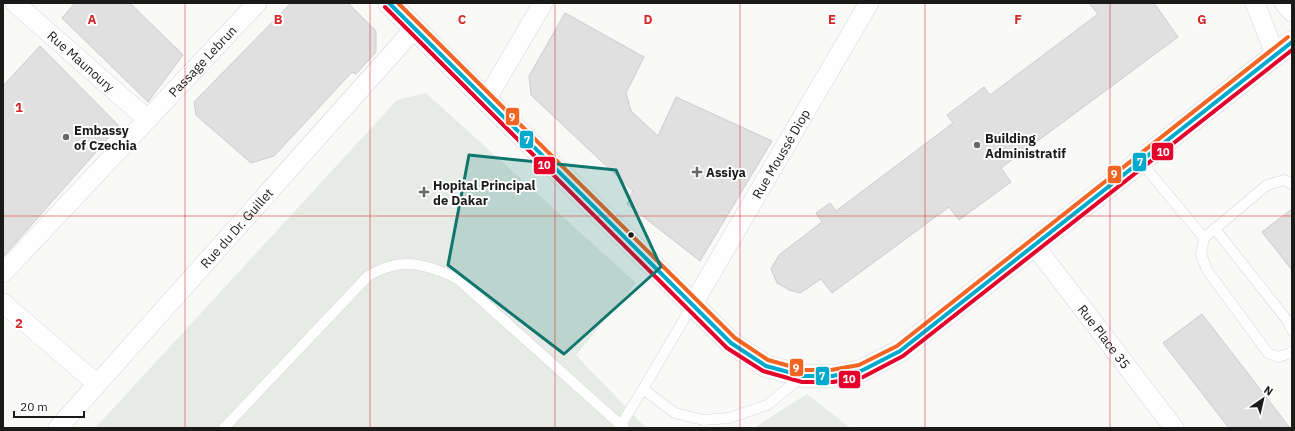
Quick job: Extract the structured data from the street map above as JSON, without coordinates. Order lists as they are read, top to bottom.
{
  "streets": {
    "street": [
      "Rue Maunoury",
      "Passage Lebrun",
      "Rue Moussé Diop",
      "Rue du Dr. Guillet",
      "Rue Place 35"
    ]
  },
  "crossings": [
    ["Rue Maunoury", "Passage Lebrun"]
  ],
  "places": {
    "other": ["Embassy of Czechia", "Building Administratif"],
    "health": ["Assiya", "Hopital Principal de Dakar"]
  },
  "lines": ["transit line 7", "transit line 9", "transit line 10"],
  "scale_bar": "20 m",
  "north": "top right",
  "grid": {
    "columns": [
      "A",
      "B",
      "C",
      "D",
      "E",
      "F",
      "G"
    ],
    "rows": ["1", "2"]
  }
}
